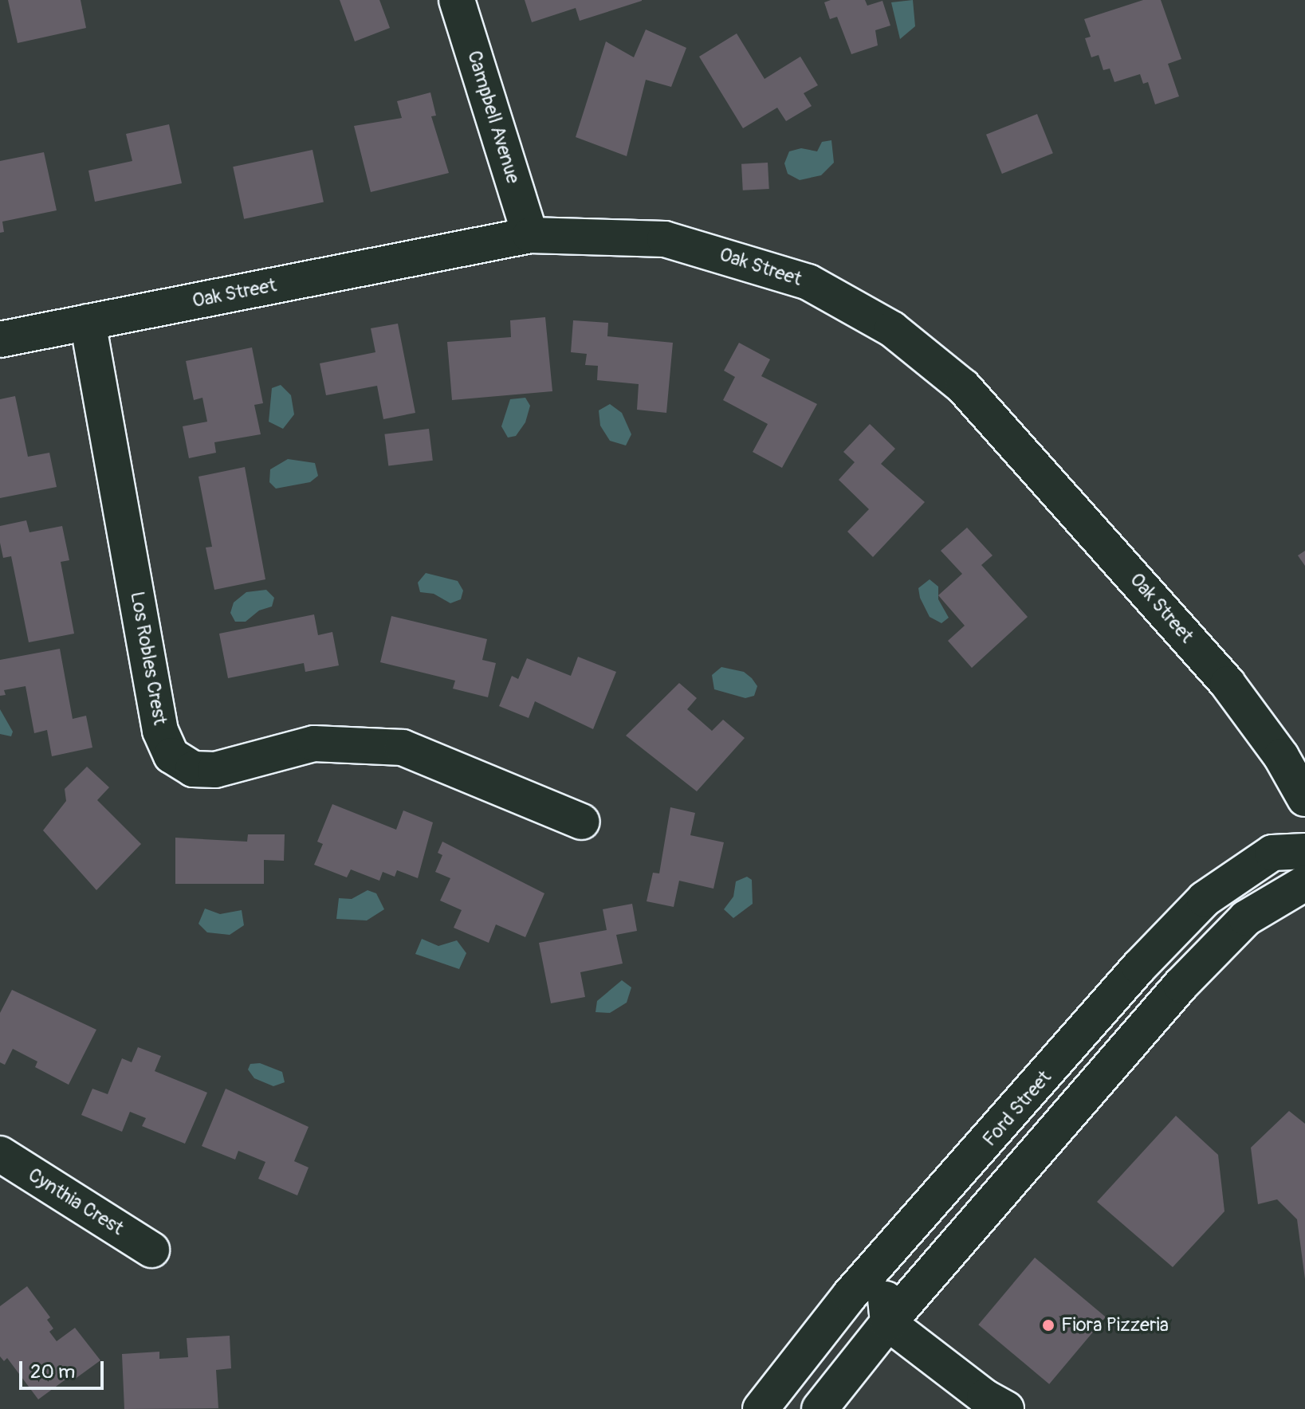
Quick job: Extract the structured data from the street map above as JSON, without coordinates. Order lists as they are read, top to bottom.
{
  "streets": {
    "street": [
      "Campbell Avenue",
      "Oak Street",
      "Los Robles Crest",
      "Ford Street",
      "Cynthia Crest"
    ]
  },
  "crossings": [
    ["Campbell Avenue", "Oak Street"],
    ["Oak Street", "Los Robles Crest"]
  ],
  "places": ["Fiora Pizzeria"],
  "scale_bar": "20 m"
}
